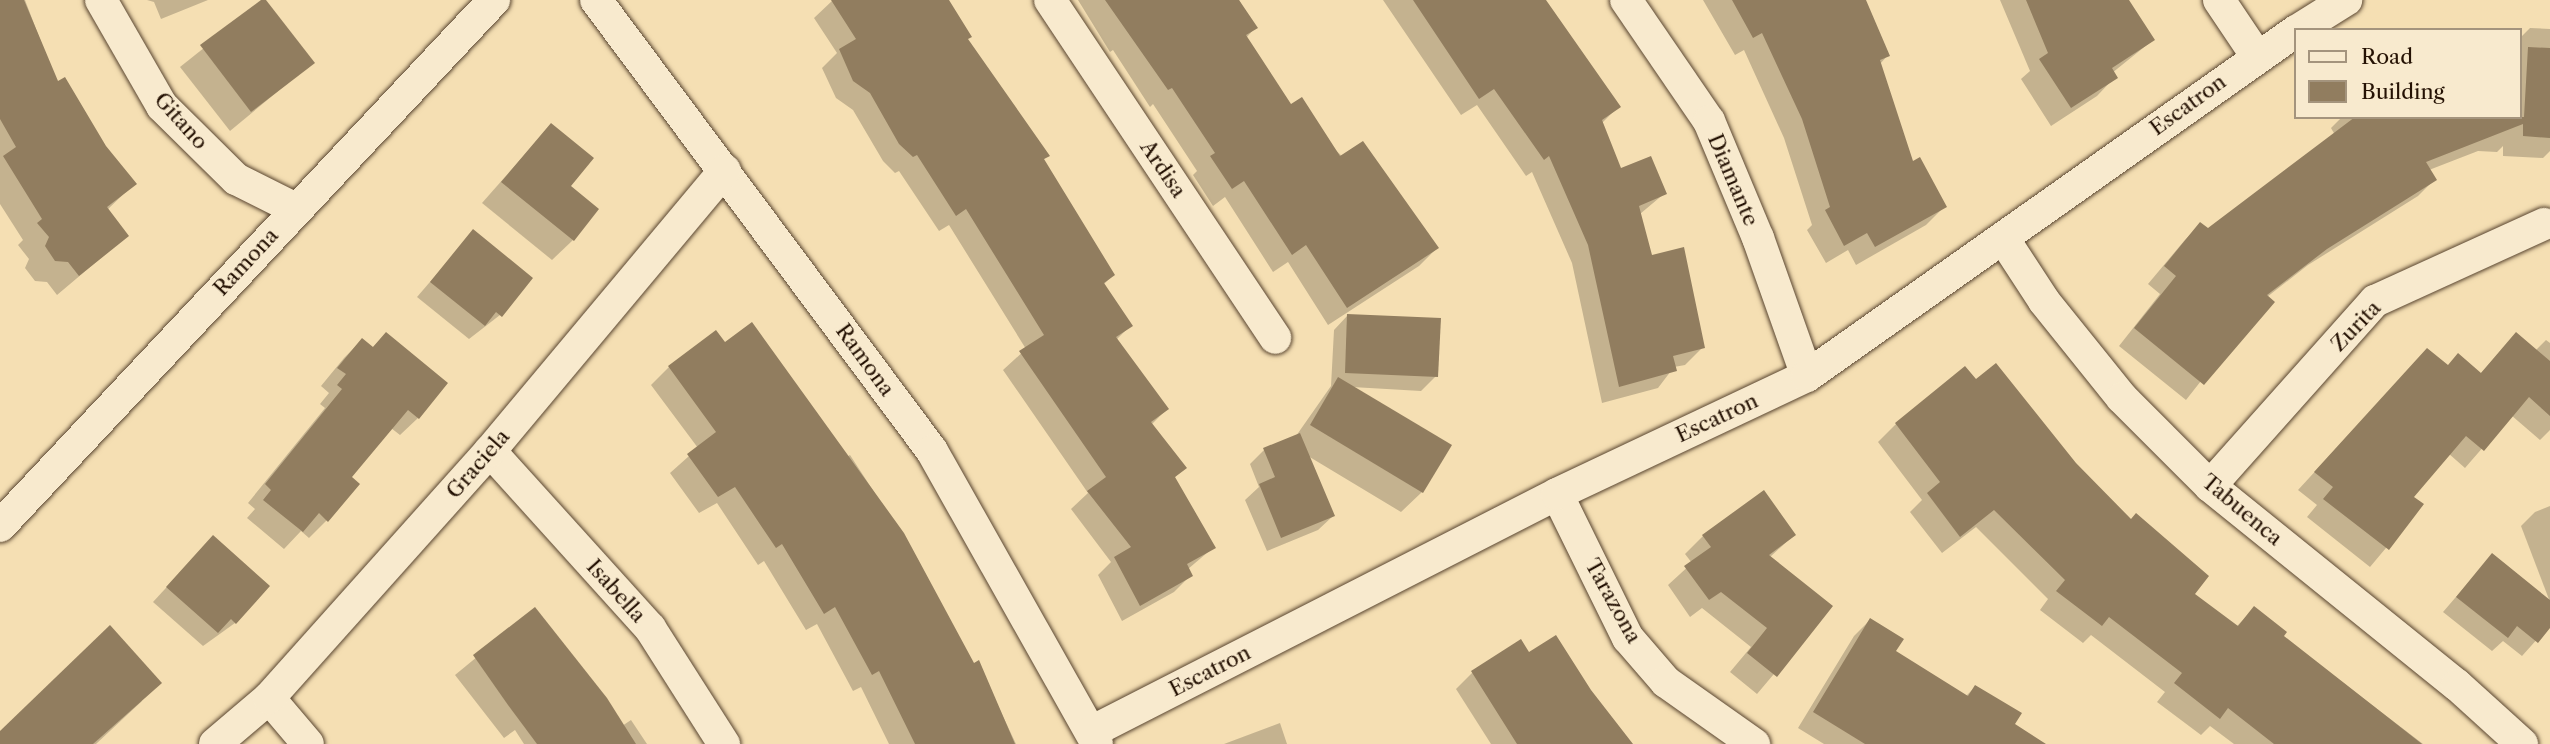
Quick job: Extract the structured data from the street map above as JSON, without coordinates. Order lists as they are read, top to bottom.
{
  "streets": {
    "street": [
      "Escatron",
      "Gitano",
      "Ardisa",
      "Diamante",
      "Ramona",
      "Zurita",
      "Graciela",
      "Tabuenca",
      "Isabella",
      "Tarazona"
    ]
  },
  "crossings": [
    ["Escatron", "Diamante"],
    ["Escatron", "Ramona"],
    ["Escatron", "Tabuenca"],
    ["Escatron", "Tarazona"],
    ["Gitano", "Ramona"],
    ["Ramona", "Graciela"],
    ["Zurita", "Tabuenca"],
    ["Graciela", "Isabella"]
  ],
  "legend": ["Road", "Building"]
}
